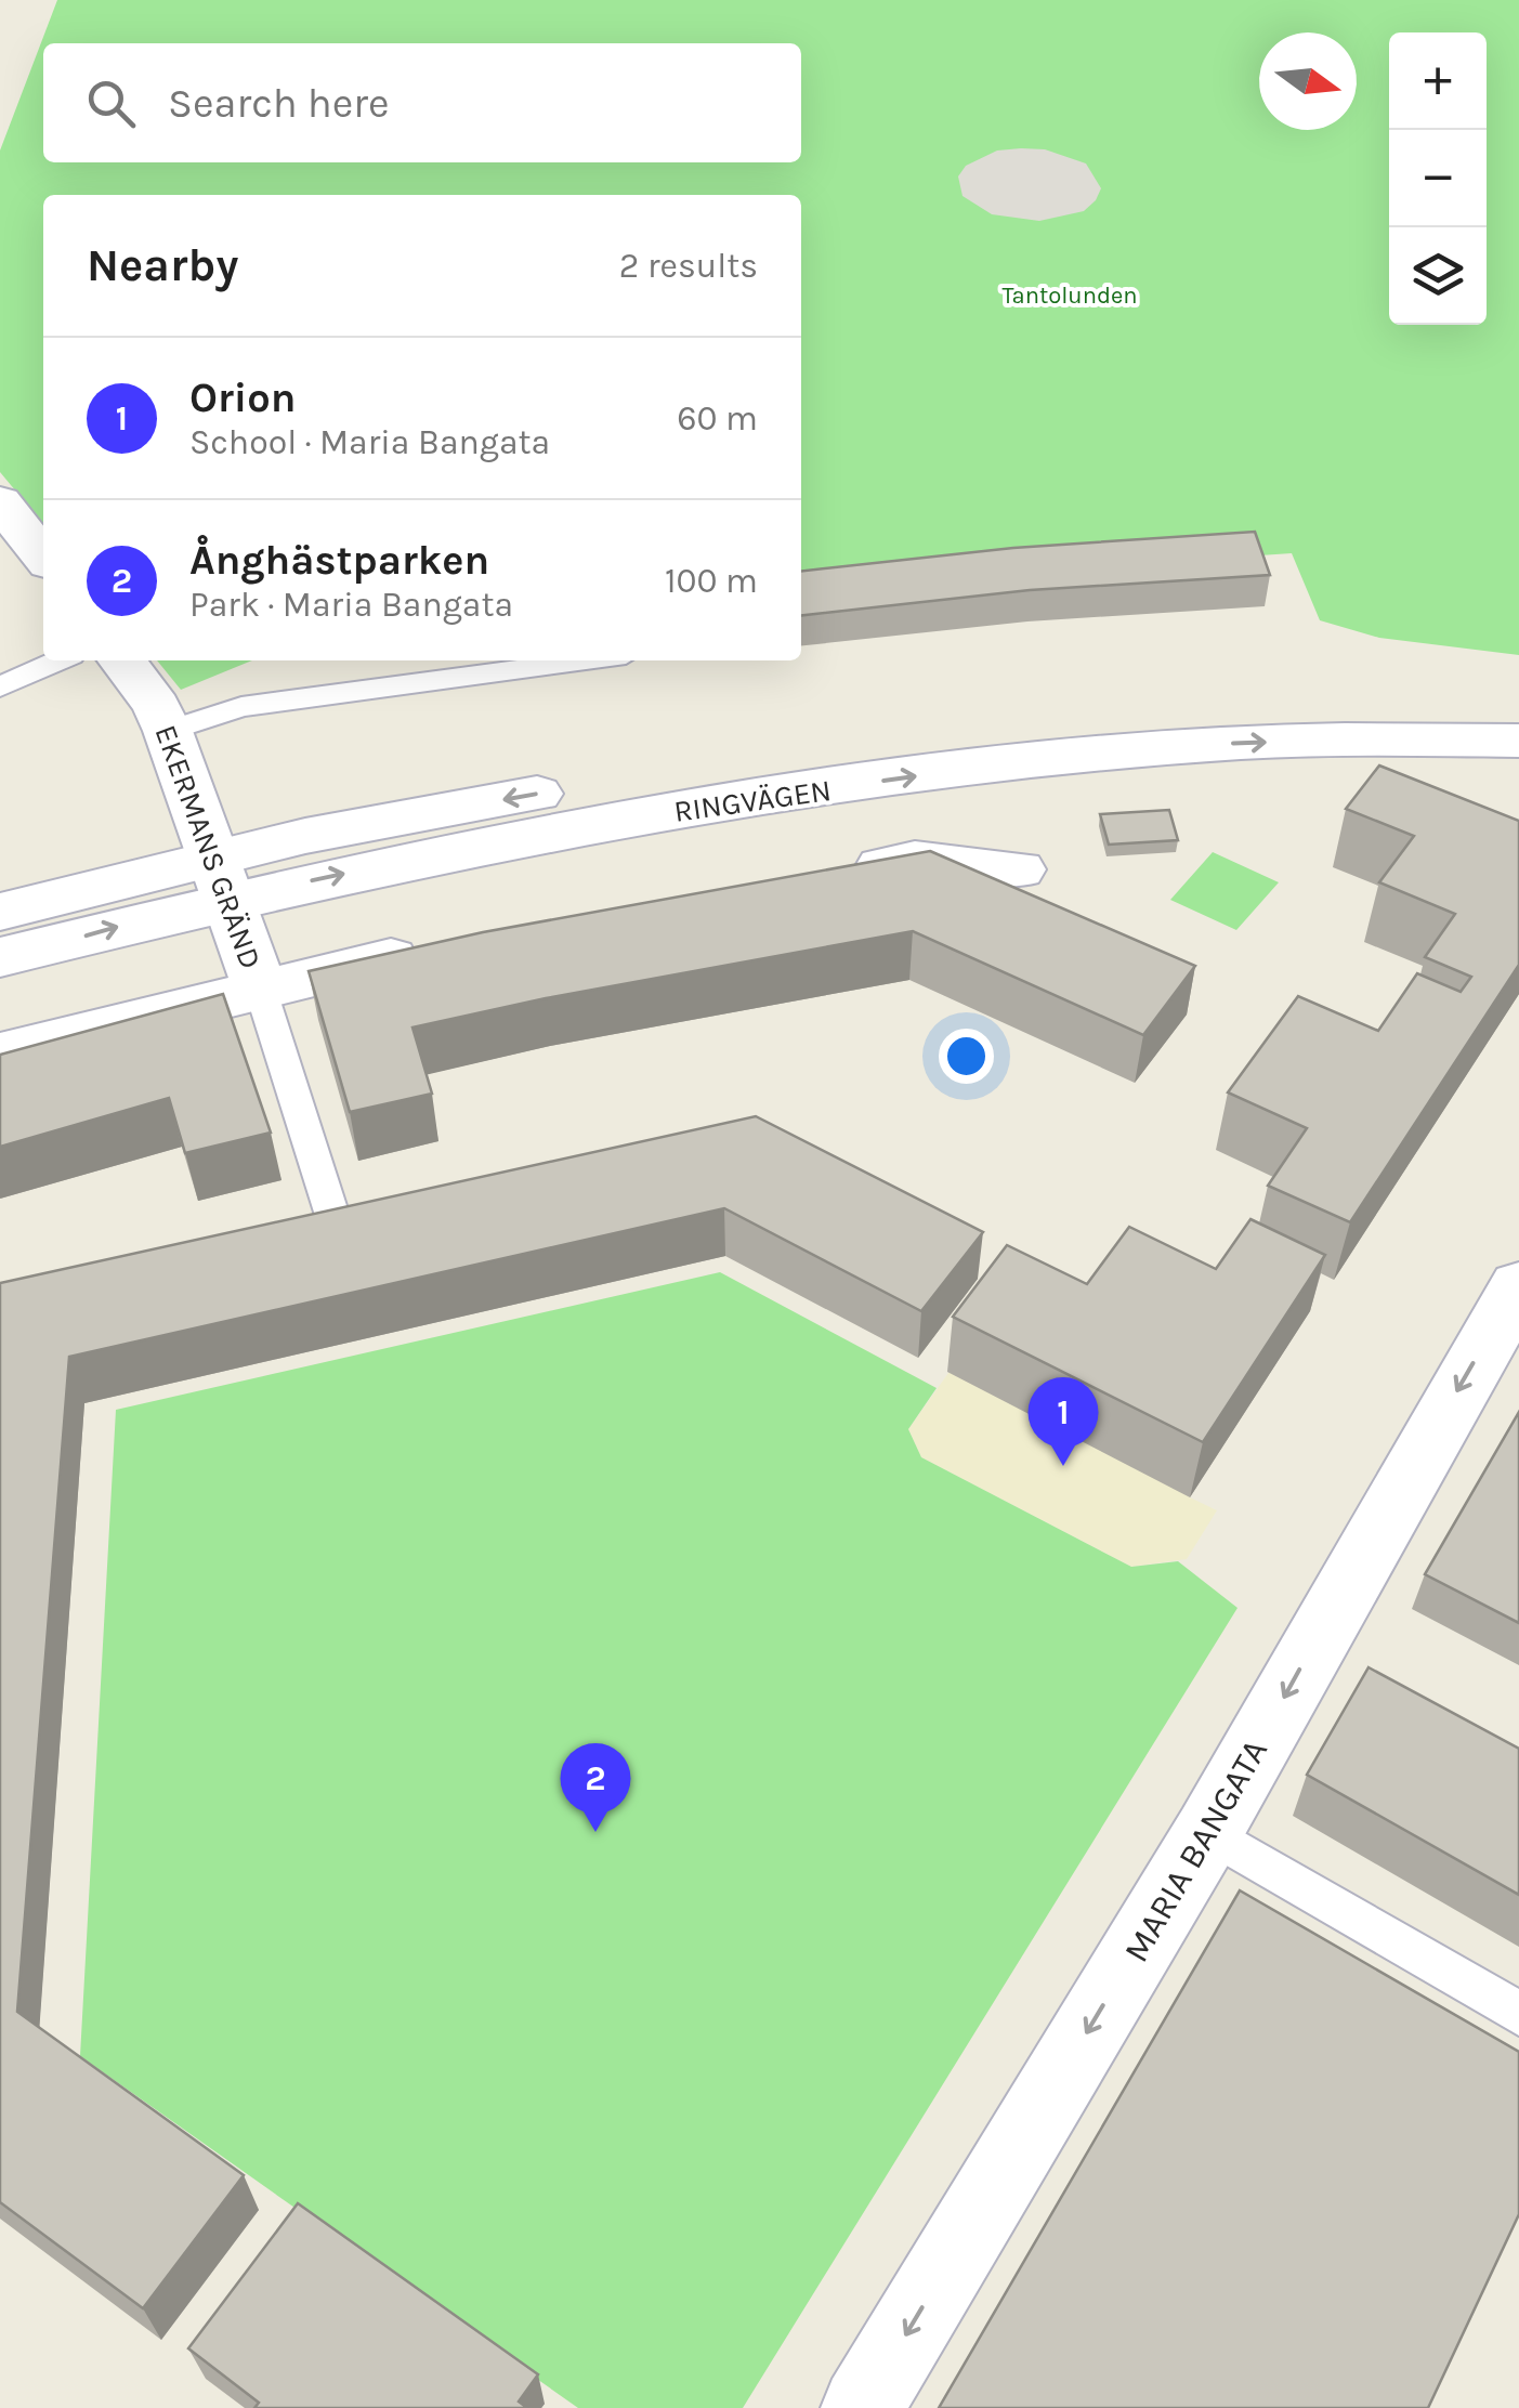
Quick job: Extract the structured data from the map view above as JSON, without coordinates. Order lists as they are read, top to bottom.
{
  "streets": {
    "street": ["RINGVÄGEN", "EKERMANS GRÄND", "MARIA BANGATA"]
  },
  "crossings": [
    ["RINGVÄGEN", "EKERMANS GRÄND"]
  ],
  "one_way": ["MARIA BANGATA"],
  "parks": ["Tantolunden"],
  "north": "right",
  "page": {
    "map_buttons": ["+", "−"],
    "search": "Search here",
    "heading": ["Nearby", "2 results"],
    "list": [
      {
        "mark": "1",
        "name": "Orion",
        "note": "School · Maria Bangata",
        "value": "60 m"
      },
      {
        "mark": "2",
        "name": "Ånghästparken",
        "note": "Park · Maria Bangata",
        "value": "100 m"
      }
    ],
    "pins": ["1", "2"]
  }
}
